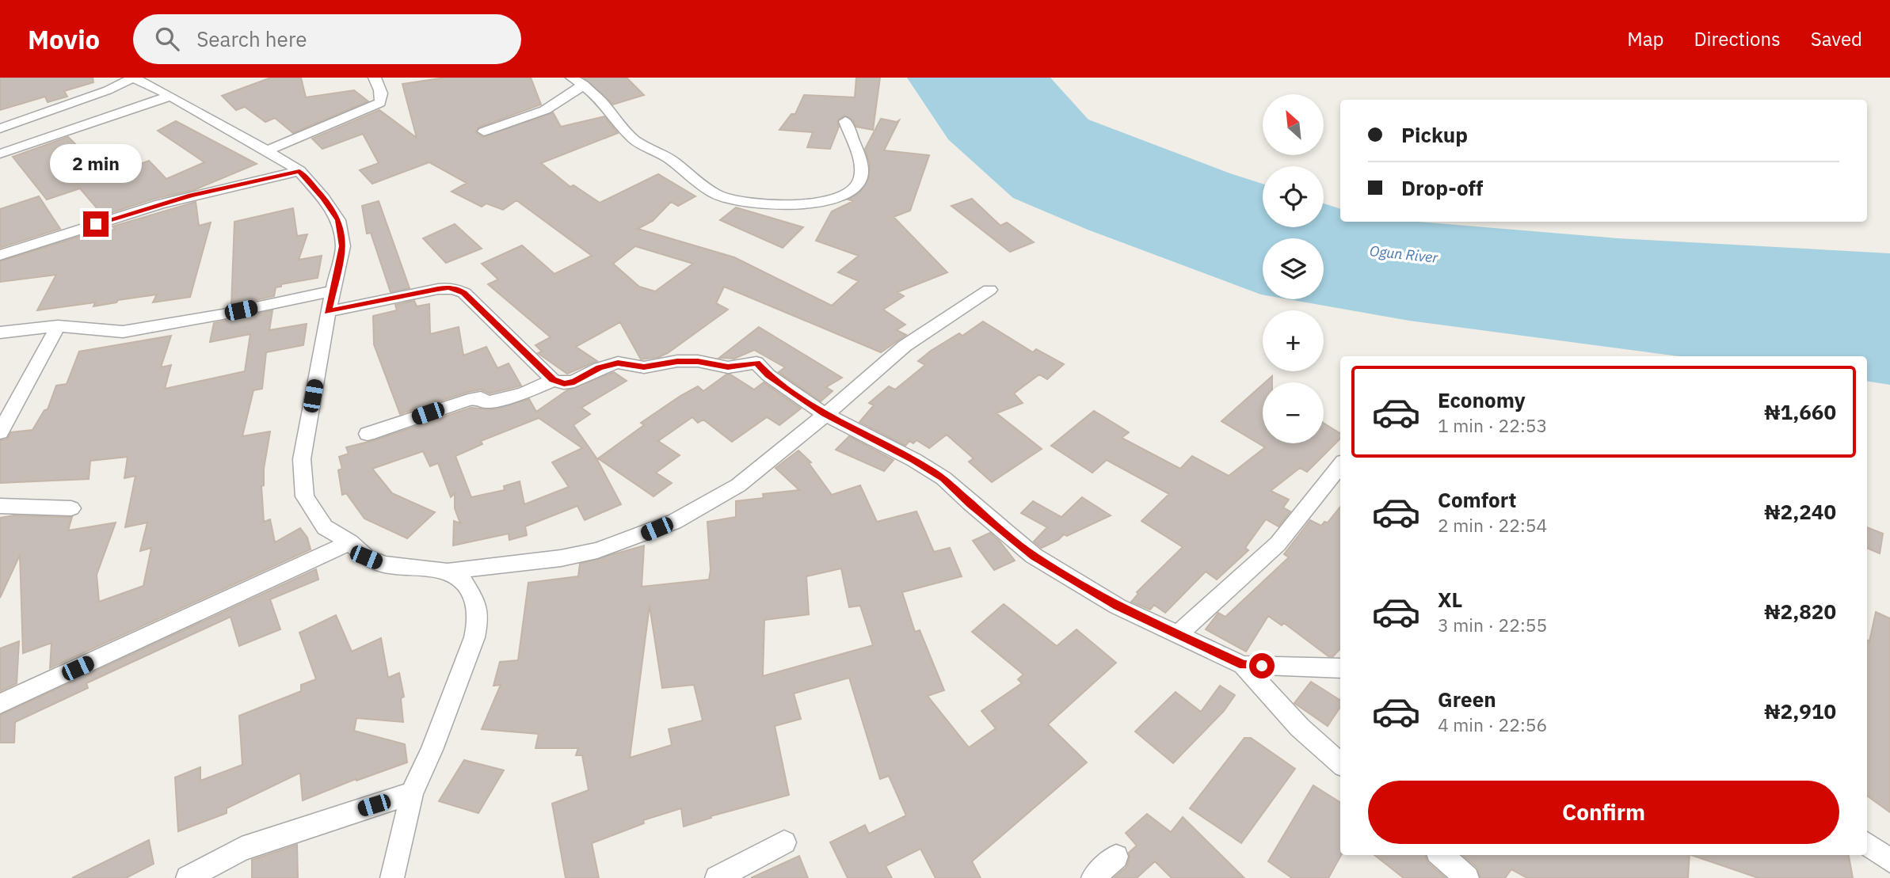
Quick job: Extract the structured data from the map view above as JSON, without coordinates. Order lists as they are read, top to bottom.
{
  "water": ["Ogun River"],
  "north": "top left",
  "page": {
    "header": "Movio",
    "search": "Search here",
    "nav": ["Map", "Directions", "Saved"],
    "map_buttons": ["+", "−"],
    "banner": ["Pickup", "Drop-off"],
    "bubble": "2 min",
    "list": [
      {
        "name": "Economy",
        "note": "1 min · 22:53",
        "value": "₦1,660"
      },
      {
        "name": "Comfort",
        "note": "2 min · 22:54",
        "value": "₦2,240"
      },
      {
        "name": "XL",
        "note": "3 min · 22:55",
        "value": "₦2,820"
      },
      {
        "name": "Green",
        "note": "4 min · 22:56",
        "value": "₦2,910"
      }
    ],
    "buttons": "Confirm"
  }
}
